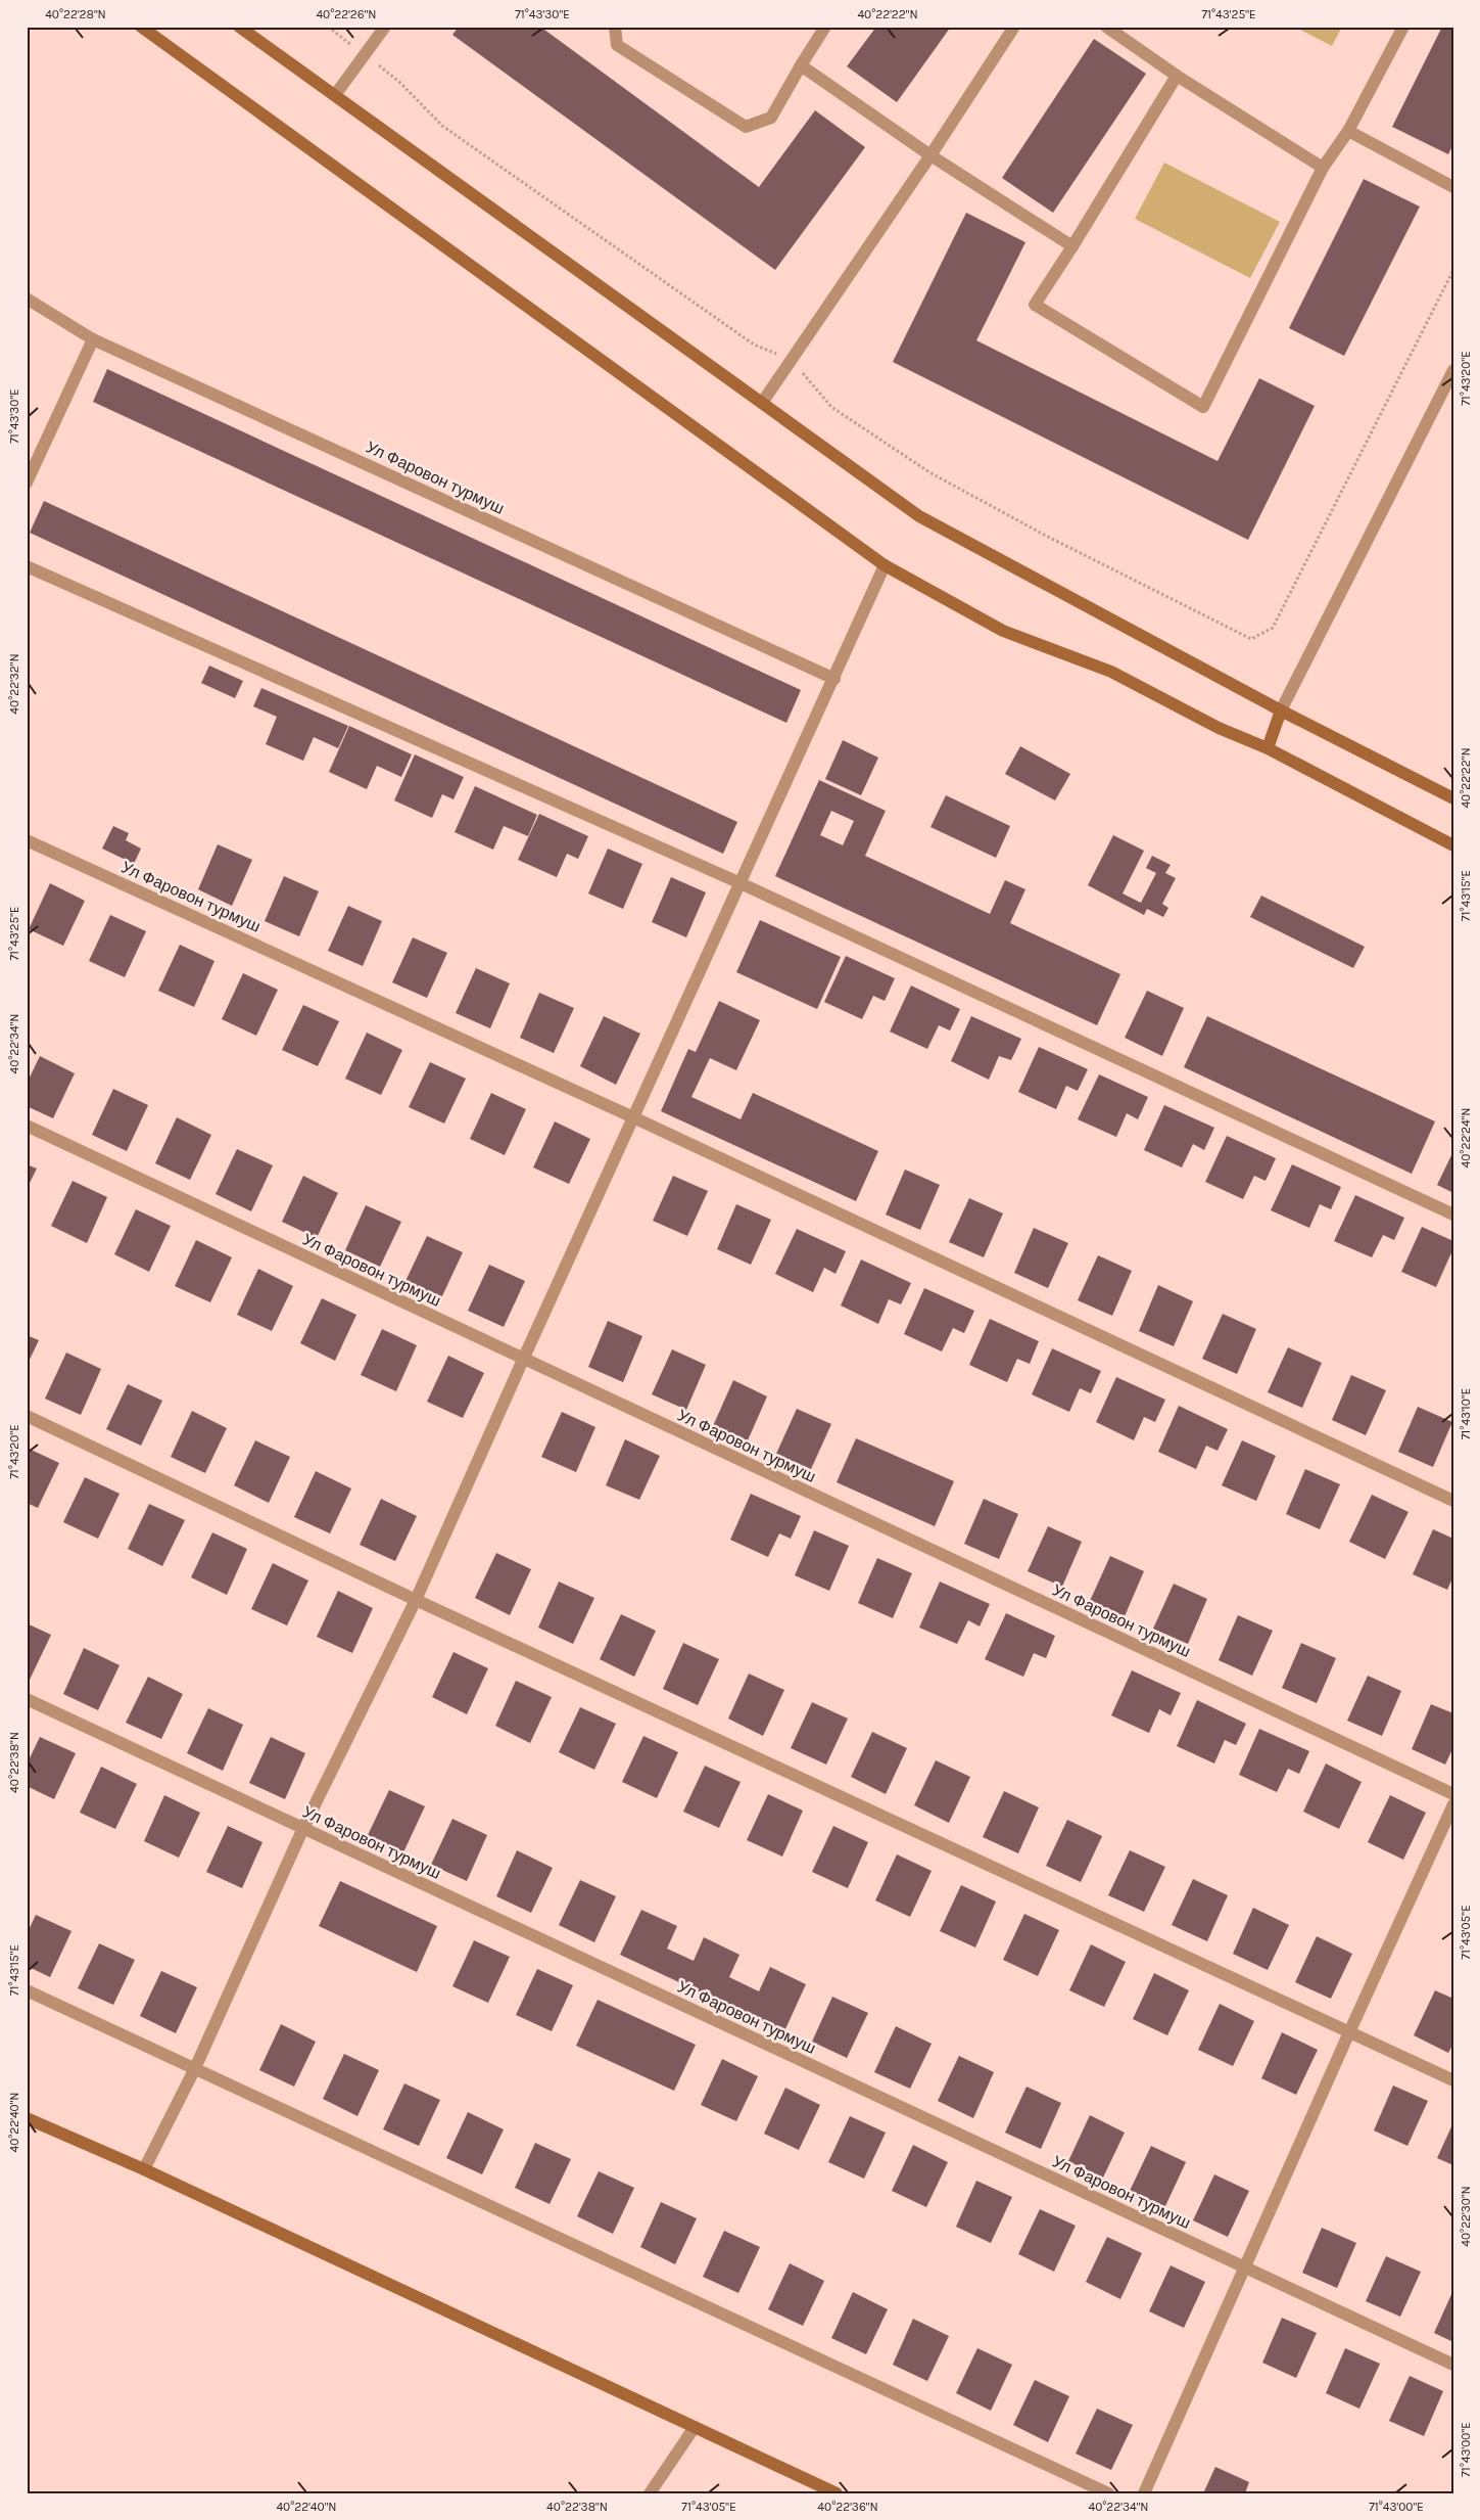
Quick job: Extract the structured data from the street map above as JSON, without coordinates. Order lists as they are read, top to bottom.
{
  "streets": {
    "street": ["Ул Фаровон турмуш"]
  },
  "coordinates": [
    "40°22'28\"N",
    "40°22'26\"N",
    "71°43'30\"E",
    "40°22'22\"N",
    "71°43'25\"E",
    "71°43'20\"E",
    "40°22'32\"N",
    "71°43'15\"E",
    "40°22'34\"N",
    "40°22'24\"N",
    "71°43'10\"E",
    "40°22'38\"N",
    "71°43'05\"E",
    "40°22'40\"N",
    "40°22'30\"N",
    "71°43'00\"E",
    "40°22'36\"N"
  ]
}
